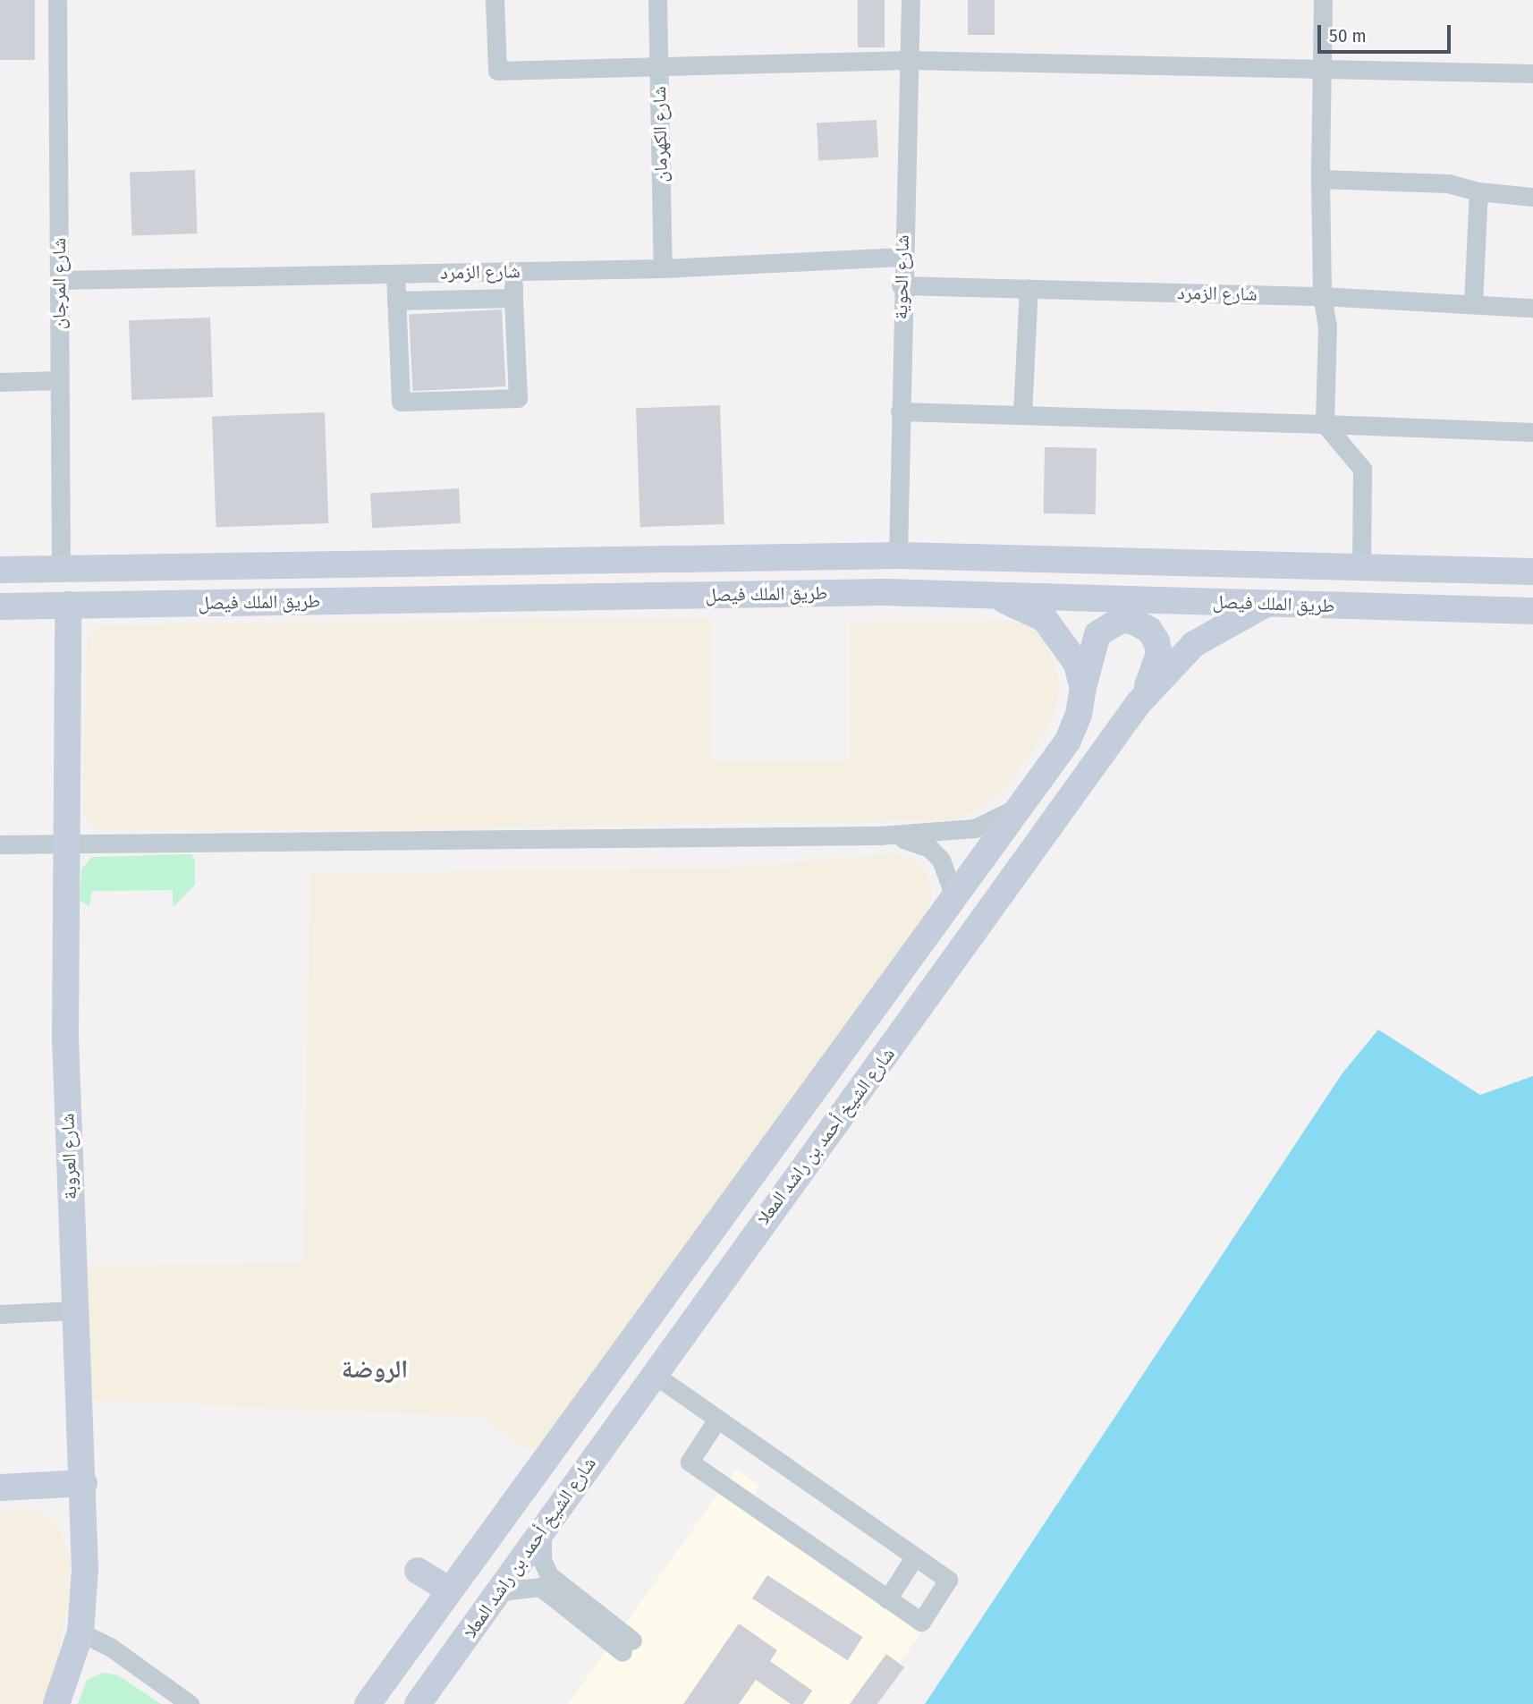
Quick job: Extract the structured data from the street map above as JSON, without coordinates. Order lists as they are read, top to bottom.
{
  "streets": {
    "main road": ["طريق الملك فيصل", "شارع الشيخ أحمد بن راشد المعلا", "شارع العروبة"],
    "street": [
      "شارع الكهرمان",
      "شارع الزمرد",
      "شارع الحوية",
      "شارع المرجان"
    ]
  },
  "crossings": [
    ["شارع الكهرمان", "شارع الزمرد"],
    ["شارع الزمرد", "شارع الحوية"],
    ["شارع الزمرد", "شارع المرجان"],
    ["شارع الحوية", "طريق الملك فيصل"],
    ["شارع المرجان", "طريق الملك فيصل"],
    ["طريق الملك فيصل", "شارع الشيخ أحمد بن راشد المعلا"],
    ["طريق الملك فيصل", "شارع العروبة"]
  ],
  "districts": ["الروضة"],
  "scale_bar": "50 m"
}
